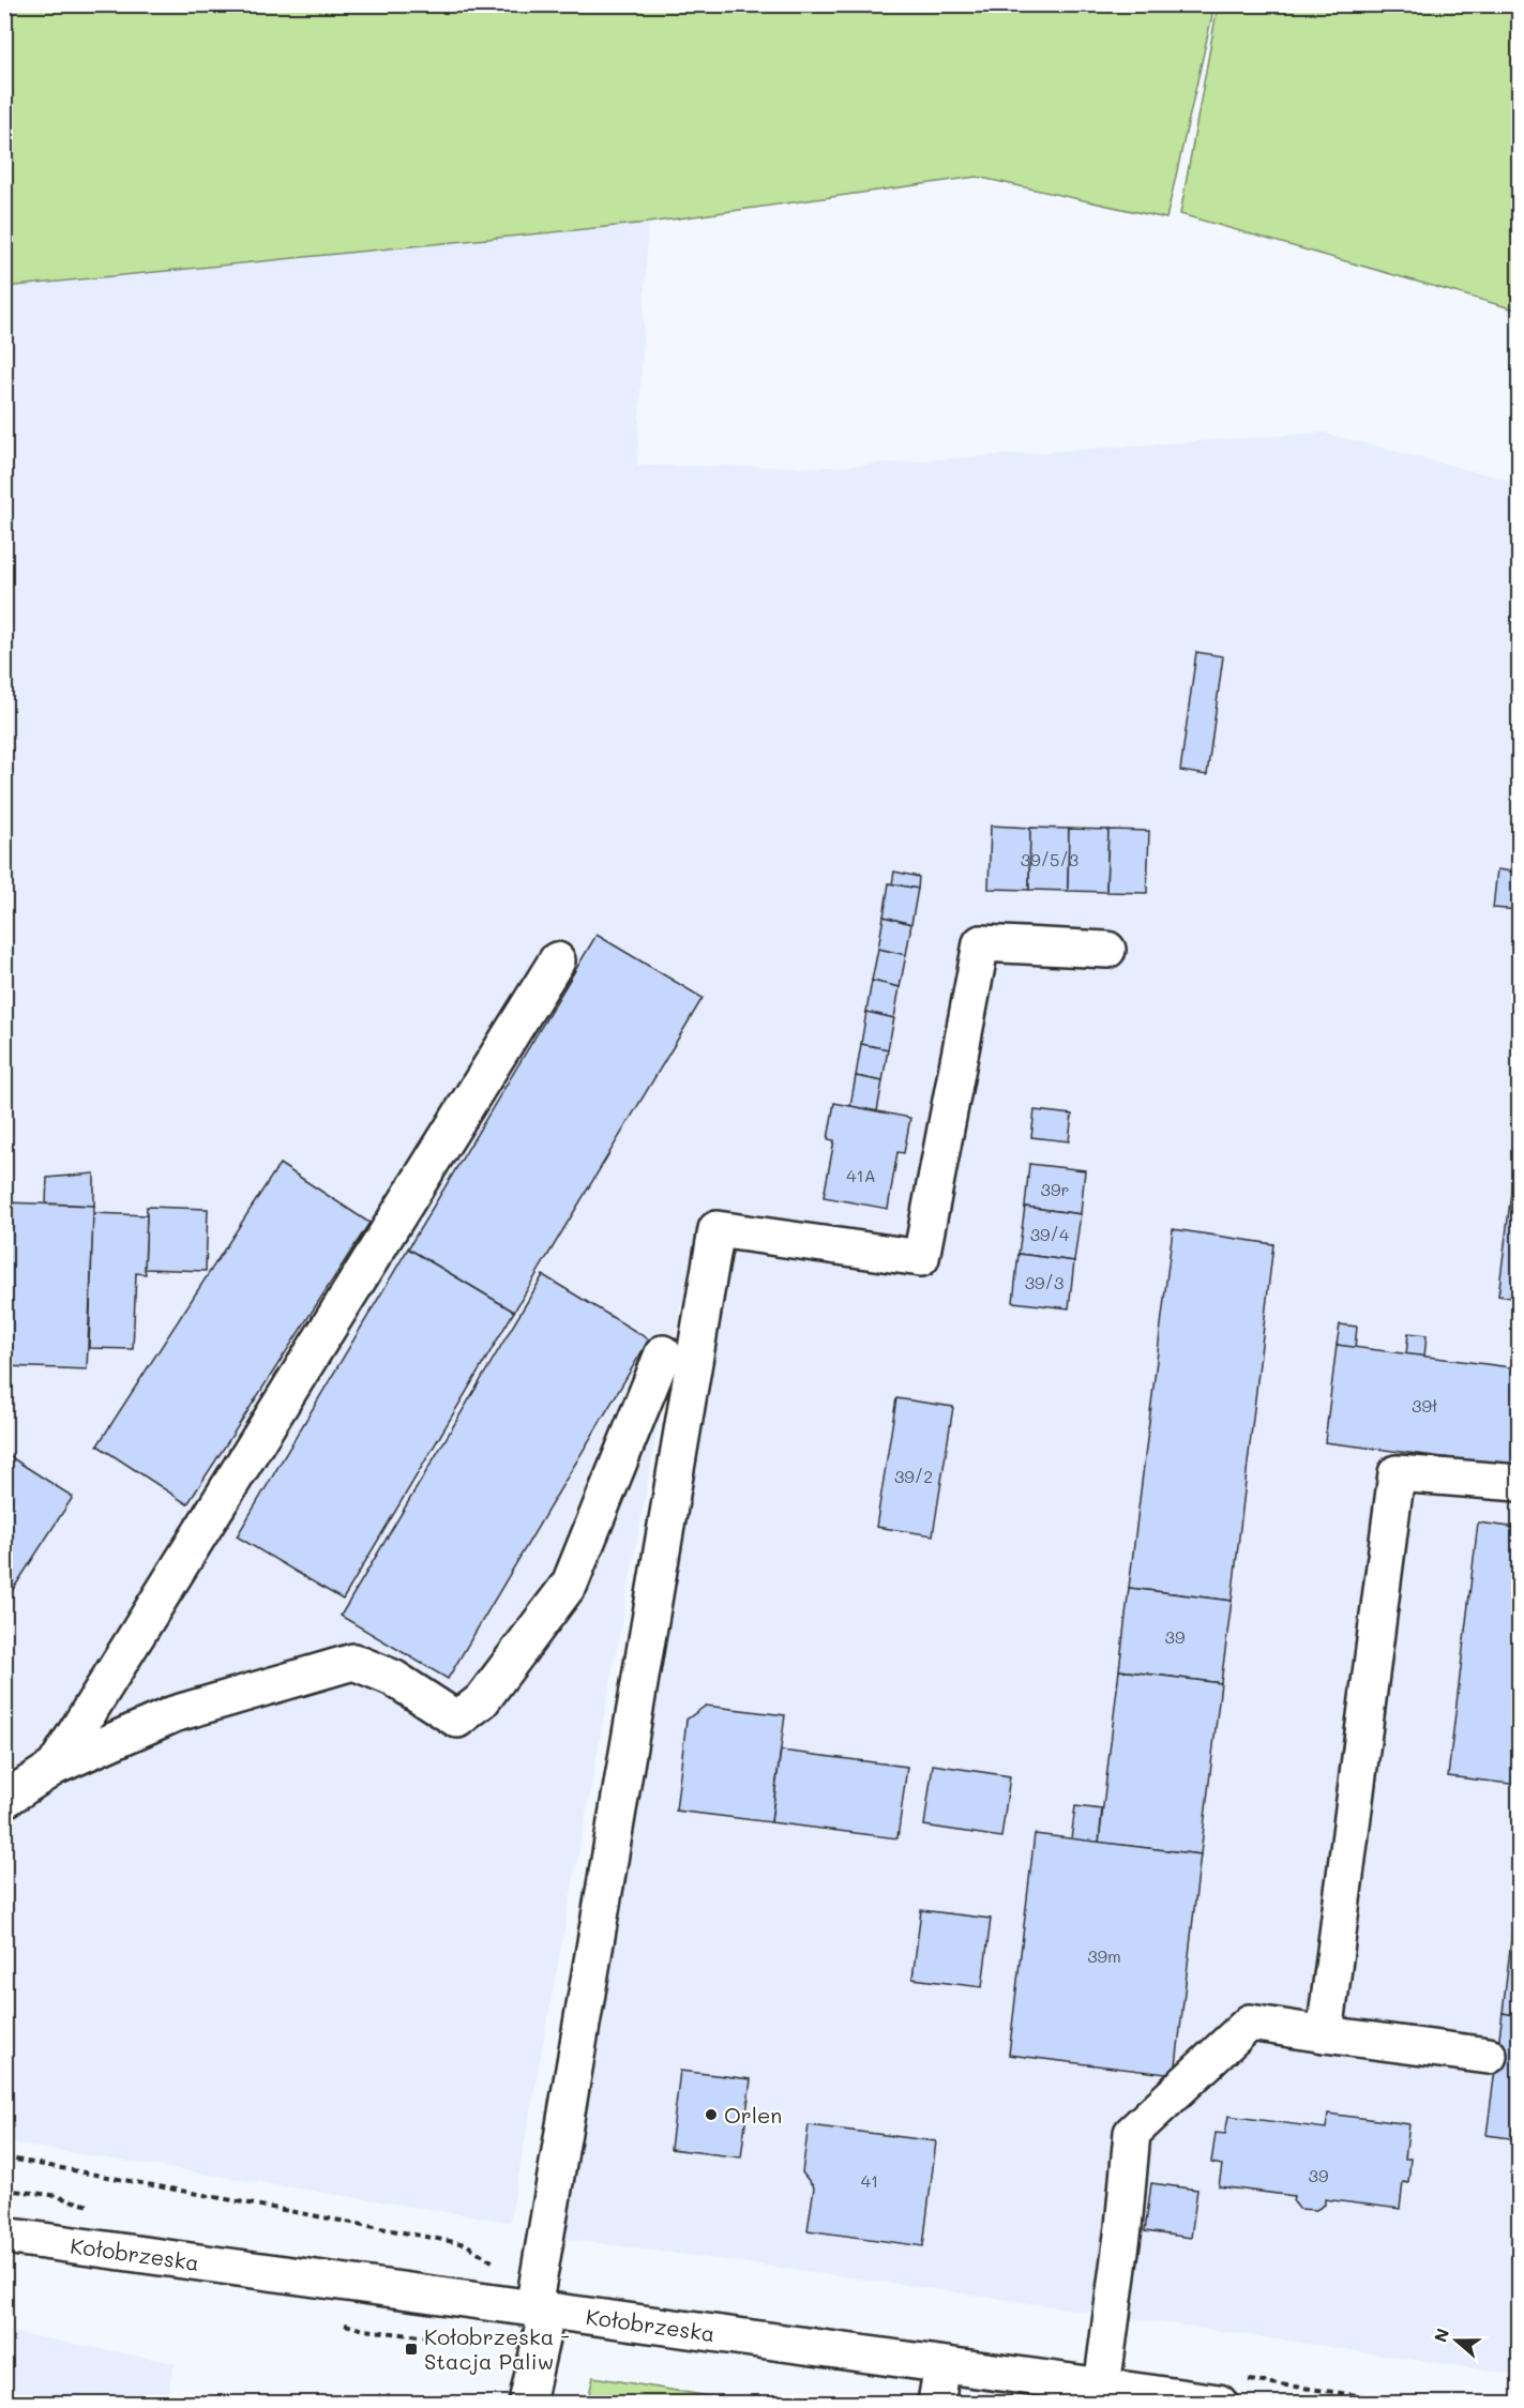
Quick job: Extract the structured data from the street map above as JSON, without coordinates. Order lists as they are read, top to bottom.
{
  "streets": {
    "street": ["Kołobrzeska"]
  },
  "places": {
    "other": ["Orlen"],
    "transit": ["Kołobrzeska - Stacja Paliw"]
  },
  "house_numbers": [
    "39/5/3",
    "41A",
    "39r",
    "39/4",
    "39/3",
    "39ł",
    "39/2",
    "39",
    "39m",
    "39",
    "41"
  ],
  "north": "left"
}
